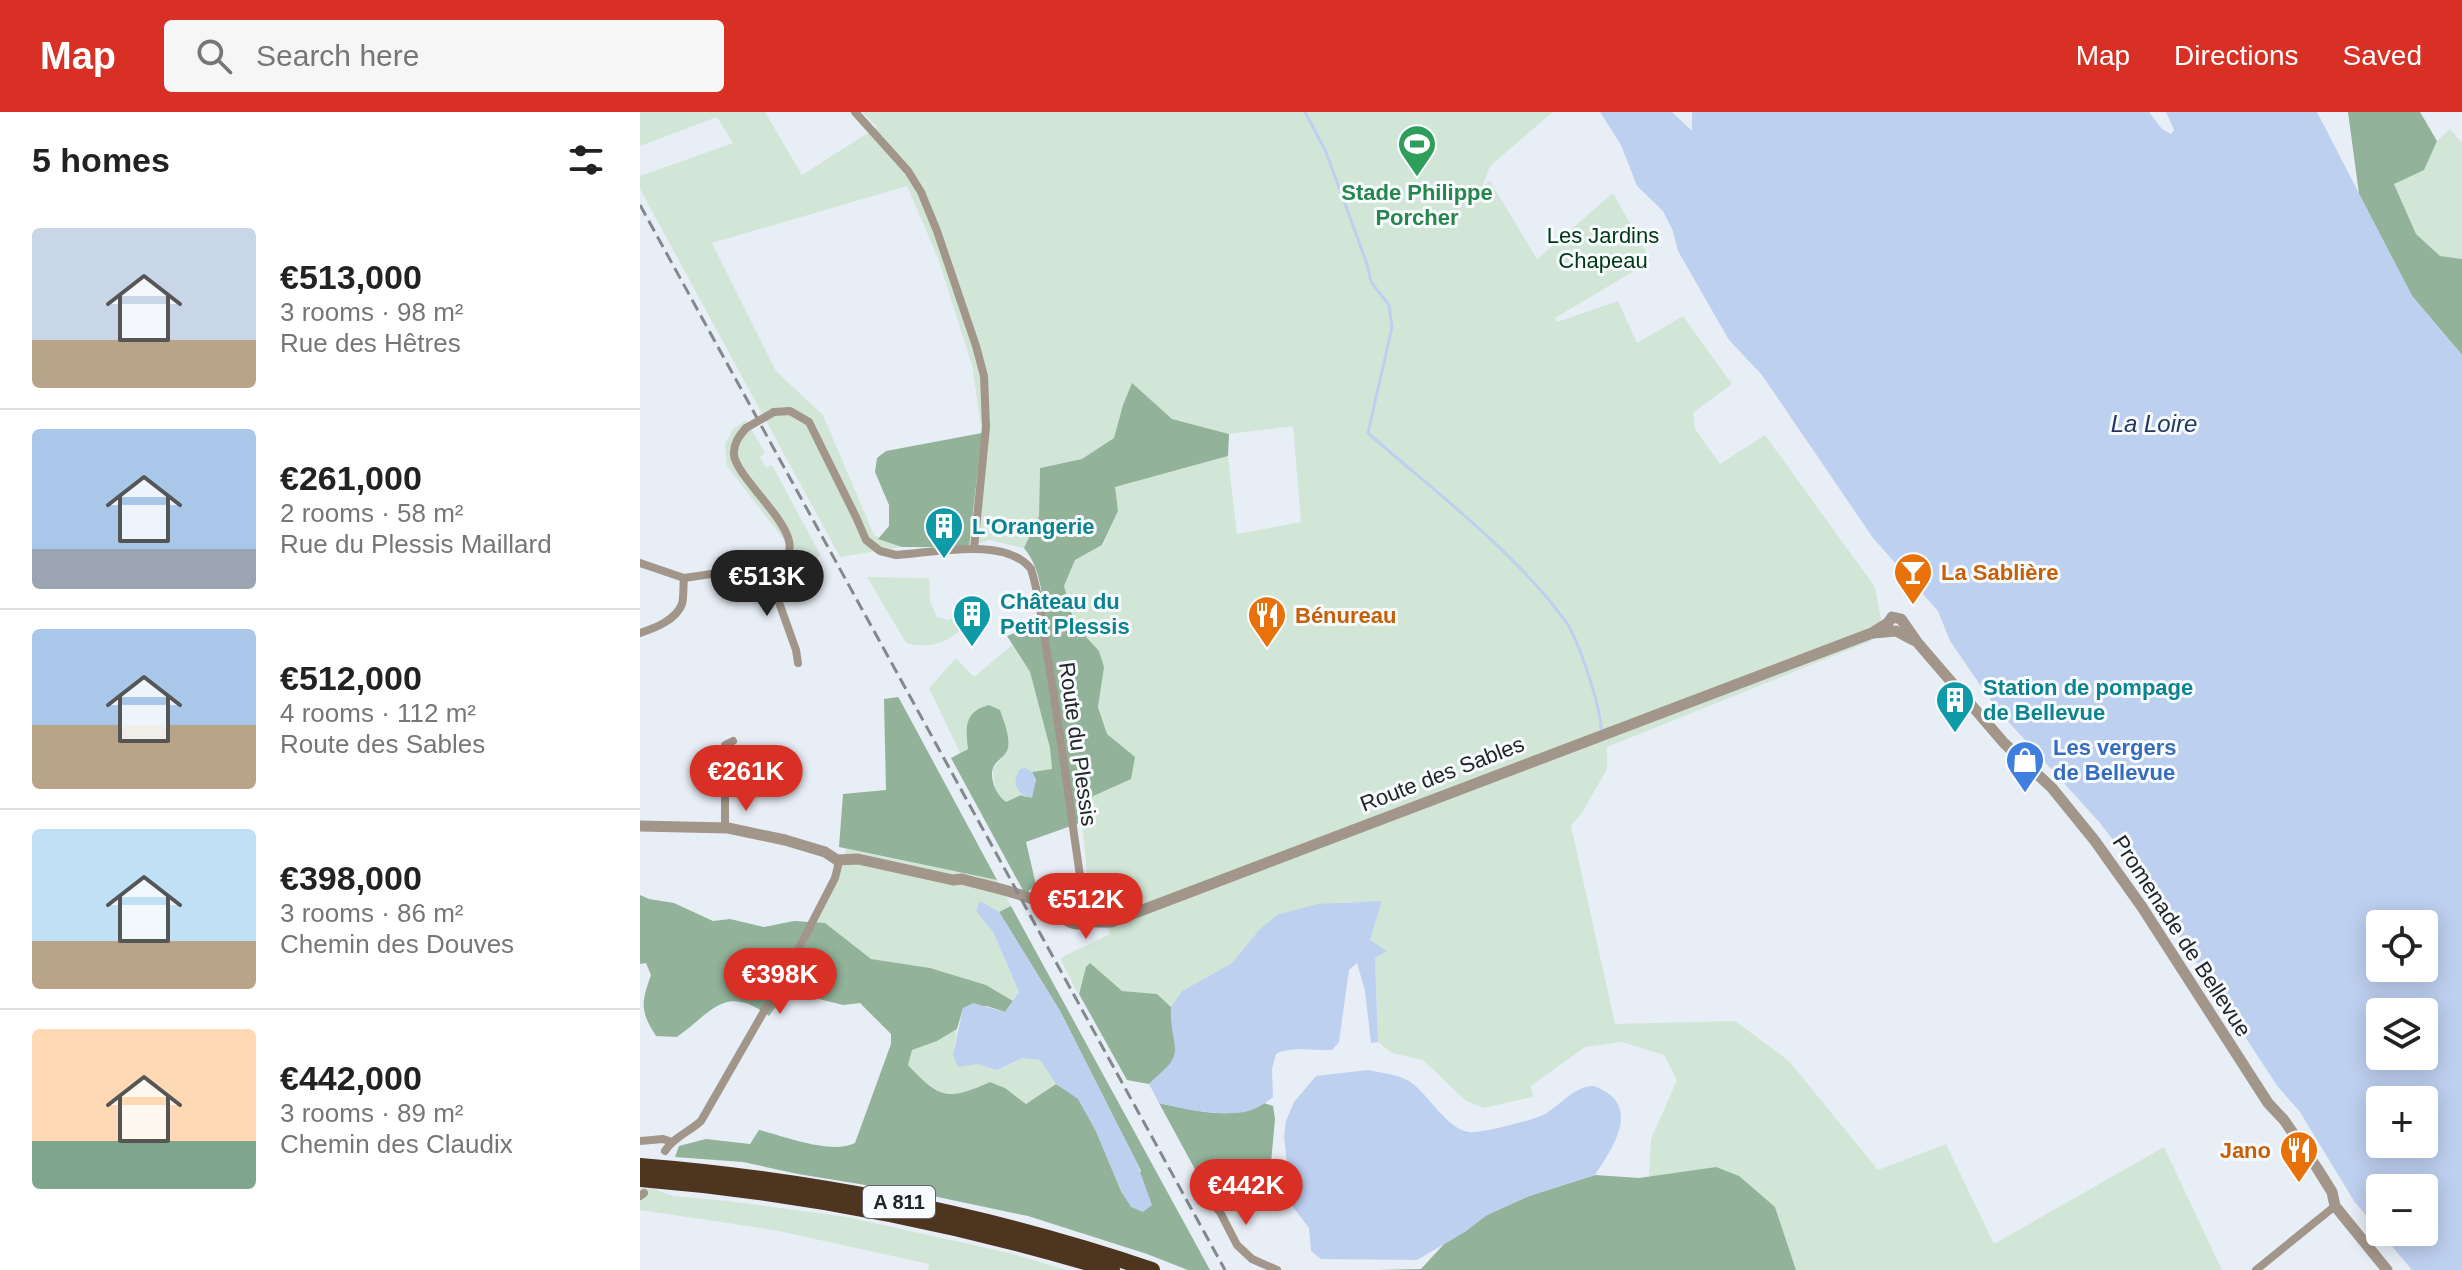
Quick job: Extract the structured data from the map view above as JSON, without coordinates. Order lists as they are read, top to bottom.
{
  "streets": {
    "highway": ["A 811"],
    "street": ["Route du Plessis", "Route des Sables", "Promenade de Bellevue"]
  },
  "crossings": [
    ["Route du Plessis", "Route des Sables"],
    ["Route des Sables", "Promenade de Bellevue"]
  ],
  "water": ["La Loire"],
  "parks": ["Les Jardins Chapeau"],
  "places": {
    "sports": ["Stade Philippe Porcher"],
    "building": ["L'Orangerie", "Château du Petit Plessis", "Station de pompage de Bellevue"],
    "bar": ["La Sablière"],
    "restaurant": ["Bénureau", "Jano"],
    "shop": ["Les vergers de Bellevue"]
  },
  "page": {
    "header": "Map",
    "search": "Search here",
    "nav": ["Map", "Directions", "Saved"],
    "heading": "5 homes",
    "list": [
      {
        "name": "€513,000",
        "note": "3 rooms · 98 m² · Rue des Hêtres"
      },
      {
        "name": "€261,000",
        "note": "2 rooms · 58 m² · Rue du Plessis Maillard"
      },
      {
        "name": "€512,000",
        "note": "4 rooms · 112 m² · Route des Sables"
      },
      {
        "name": "€398,000",
        "note": "3 rooms · 86 m² · Chemin des Douves"
      },
      {
        "name": "€442,000",
        "note": "3 rooms · 89 m² · Chemin des Claudix"
      }
    ],
    "price": [
      "€513K",
      "€261K",
      "€512K",
      "€398K",
      "€442K"
    ],
    "map_buttons": ["+", "−"]
  }
}
